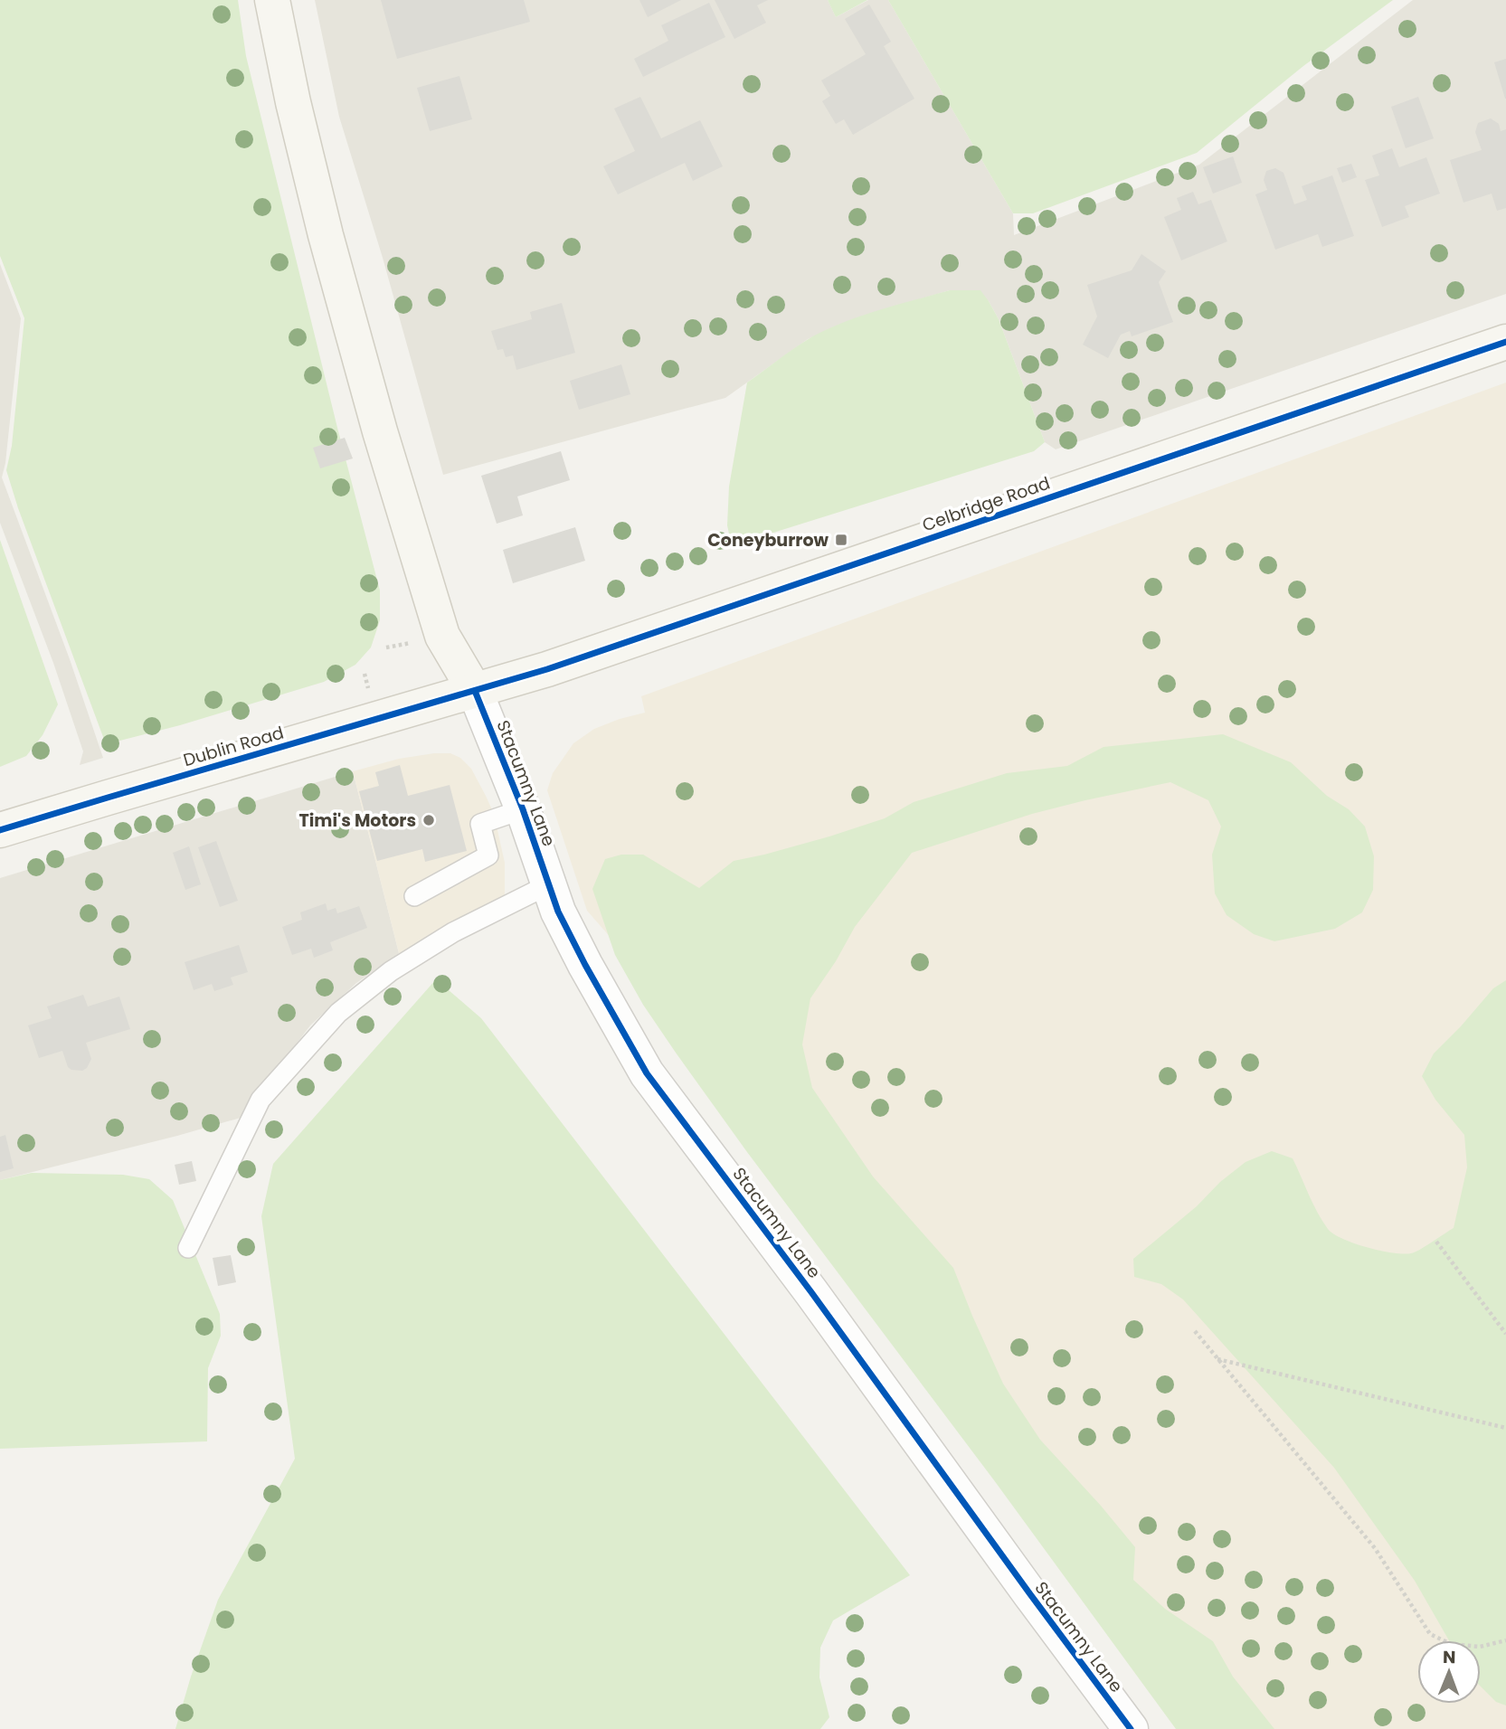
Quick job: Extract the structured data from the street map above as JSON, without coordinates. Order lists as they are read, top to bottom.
{
  "streets": {
    "main road": ["Celbridge Road", "Dublin Road"],
    "street": ["Stacumny Lane"]
  },
  "crossings": [
    ["Celbridge Road", "Dublin Road"],
    ["Celbridge Road", "Stacumny Lane"],
    ["Dublin Road", "Stacumny Lane"]
  ],
  "places": {
    "transit": ["Coneyburrow"],
    "other": ["Timi's Motors"]
  },
  "north": "top"
}
